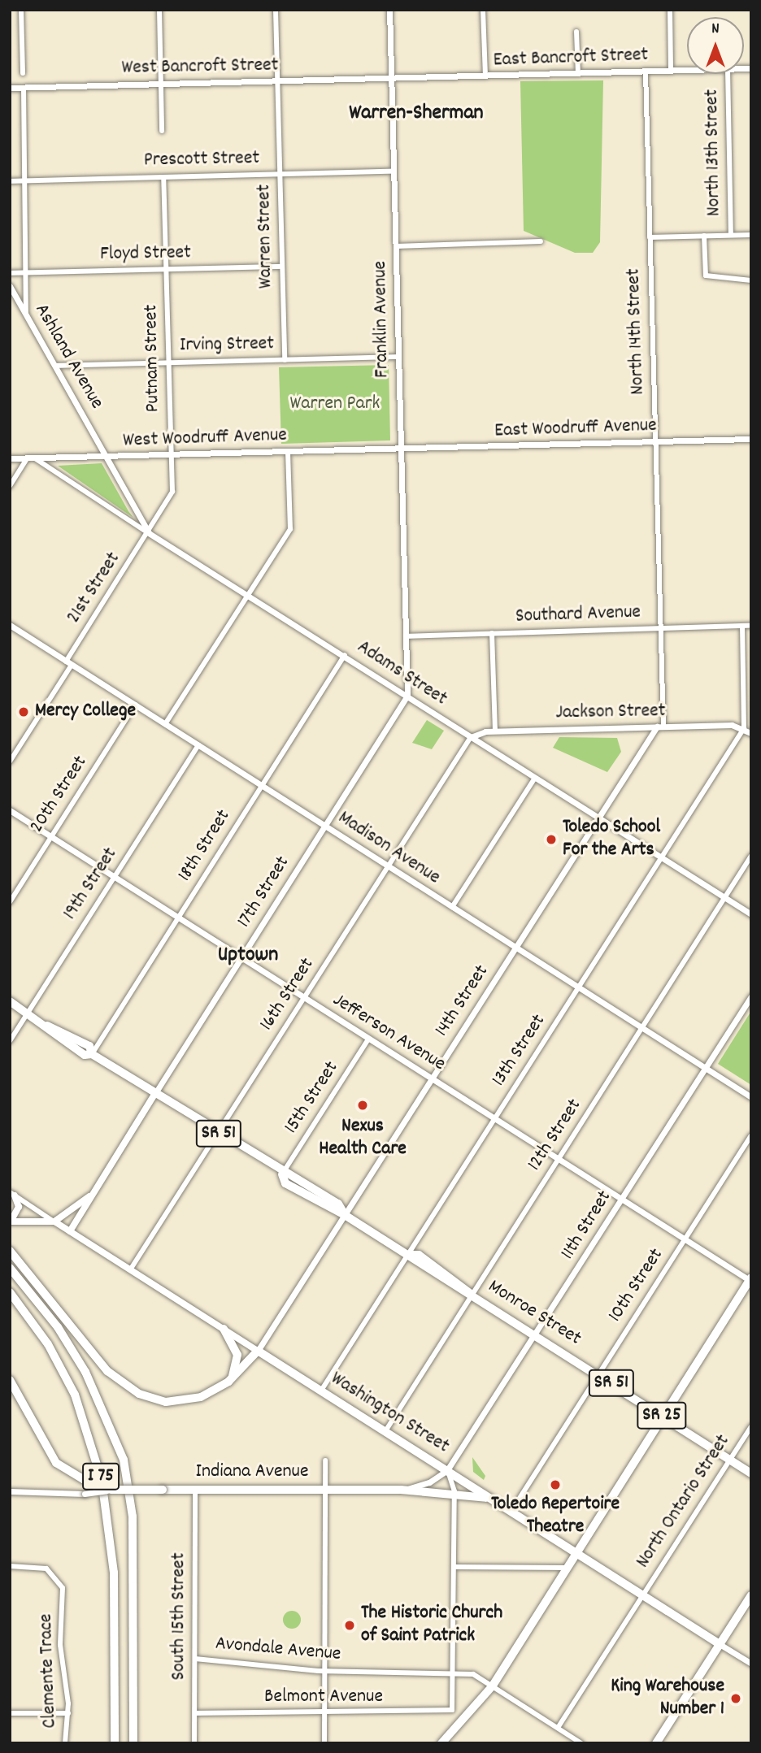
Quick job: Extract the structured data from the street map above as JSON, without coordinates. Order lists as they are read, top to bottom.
{
  "streets": {
    "highway": ["I 75"],
    "main road": [
      "17th Street",
      "SR 51",
      "Monroe Street",
      "Washington Street",
      "SR 25",
      "Indiana Avenue"
    ],
    "street": [
      "East Bancroft Street",
      "West Bancroft Street",
      "North 13th Street",
      "Prescott Street",
      "Warren Street",
      "Floyd Street",
      "Franklin Avenue",
      "North 14th Street",
      "Irving Street",
      "Ashland Avenue",
      "Putnam Street",
      "East Woodruff Avenue",
      "West Woodruff Avenue",
      "21st Street",
      "Southard Avenue",
      "Adams Street",
      "Jackson Street",
      "20th Street",
      "18th Street",
      "Madison Avenue",
      "19th Street",
      "16th Street",
      "14th Street",
      "Jefferson Avenue",
      "13th Street",
      "15th Street",
      "12th Street",
      "11th Street",
      "10th Street",
      "North Ontario Street",
      "South 15th Street",
      "Avondale Avenue",
      "Clemente Trace",
      "Belmont Avenue"
    ]
  },
  "crossings": [
    ["East Bancroft Street", "West Bancroft Street"],
    ["East Bancroft Street", "Franklin Avenue"],
    ["East Bancroft Street", "North 14th Street"],
    ["West Bancroft Street", "Warren Street"],
    ["West Bancroft Street", "Franklin Avenue"],
    ["Prescott Street", "Warren Street"],
    ["Prescott Street", "Franklin Avenue"],
    ["Prescott Street", "Putnam Street"],
    ["Warren Street", "Floyd Street"],
    ["Warren Street", "Irving Street"],
    ["Floyd Street", "Putnam Street"],
    ["Franklin Avenue", "Irving Street"],
    ["Franklin Avenue", "East Woodruff Avenue"],
    ["Franklin Avenue", "West Woodruff Avenue"],
    ["Franklin Avenue", "Southard Avenue"],
    ["Franklin Avenue", "Adams Street"],
    ["Franklin Avenue", "17th Street"],
    ["North 14th Street", "East Woodruff Avenue"],
    ["North 14th Street", "Southard Avenue"],
    ["North 14th Street", "Jackson Street"],
    ["North 14th Street", "14th Street"],
    ["Irving Street", "Ashland Avenue"],
    ["Irving Street", "Putnam Street"],
    ["Ashland Avenue", "Putnam Street"],
    ["Ashland Avenue", "West Woodruff Avenue"],
    ["Ashland Avenue", "21st Street"],
    ["Ashland Avenue", "Adams Street"],
    ["Putnam Street", "West Woodruff Avenue"],
    ["Putnam Street", "21st Street"],
    ["Putnam Street", "Adams Street"],
    ["East Woodruff Avenue", "West Woodruff Avenue"],
    ["West Woodruff Avenue", "Adams Street"],
    ["21st Street", "Adams Street"],
    ["21st Street", "Madison Avenue"],
    ["Adams Street", "Jackson Street"],
    ["Adams Street", "18th Street"],
    ["Adams Street", "17th Street"],
    ["Adams Street", "16th Street"],
    ["Adams Street", "14th Street"],
    ["Adams Street", "13th Street"],
    ["Adams Street", "12th Street"],
    ["Jackson Street", "16th Street"],
    ["Jackson Street", "14th Street"],
    ["Jackson Street", "13th Street"],
    ["20th Street", "Madison Avenue"],
    ["20th Street", "Jefferson Avenue"],
    ["18th Street", "Madison Avenue"],
    ["18th Street", "Jefferson Avenue"],
    ["18th Street", "Monroe Street"],
    ["Madison Avenue", "19th Street"],
    ["Madison Avenue", "17th Street"],
    ["Madison Avenue", "16th Street"],
    ["Madison Avenue", "14th Street"],
    ["Madison Avenue", "13th Street"],
    ["Madison Avenue", "12th Street"],
    ["Madison Avenue", "11th Street"],
    ["19th Street", "Jefferson Avenue"],
    ["19th Street", "Monroe Street"],
    ["17th Street", "Jefferson Avenue"],
    ["17th Street", "Monroe Street"],
    ["17th Street", "Washington Street"],
    ["16th Street", "Jefferson Avenue"],
    ["16th Street", "Monroe Street"],
    ["16th Street", "Washington Street"],
    ["14th Street", "Jefferson Avenue"],
    ["14th Street", "Monroe Street"],
    ["14th Street", "Washington Street"],
    ["Jefferson Avenue", "13th Street"],
    ["Jefferson Avenue", "15th Street"],
    ["Jefferson Avenue", "12th Street"],
    ["Jefferson Avenue", "11th Street"],
    ["Jefferson Avenue", "10th Street"],
    ["Jefferson Avenue", "SR 25"],
    ["13th Street", "Monroe Street"],
    ["13th Street", "Washington Street"],
    ["15th Street", "Monroe Street"],
    ["12th Street", "Monroe Street"],
    ["12th Street", "Washington Street"],
    ["11th Street", "Monroe Street"],
    ["11th Street", "Washington Street"],
    ["10th Street", "Monroe Street"],
    ["10th Street", "Washington Street"],
    ["Monroe Street", "SR 25"],
    ["Monroe Street", "North Ontario Street"],
    ["Washington Street", "SR 25"],
    ["Washington Street", "Indiana Avenue"],
    ["Washington Street", "North Ontario Street"],
    ["SR 25", "Avondale Avenue"],
    ["Indiana Avenue", "South 15th Street"],
    ["North Ontario Street", "Avondale Avenue"],
    ["South 15th Street", "Avondale Avenue"],
    ["South 15th Street", "Belmont Avenue"],
    ["Avondale Avenue", "Belmont Avenue"]
  ],
  "districts": ["Warren-Sherman", "Uptown"],
  "parks": ["Warren Park"],
  "places": [
    "Mercy College",
    "Toledo School For the Arts",
    "Nexus Health Care",
    "Toledo Repertoire Theatre",
    "The Historic Church of Saint Patrick",
    "King Warehouse Number 1"
  ],
  "north": "top"
}
